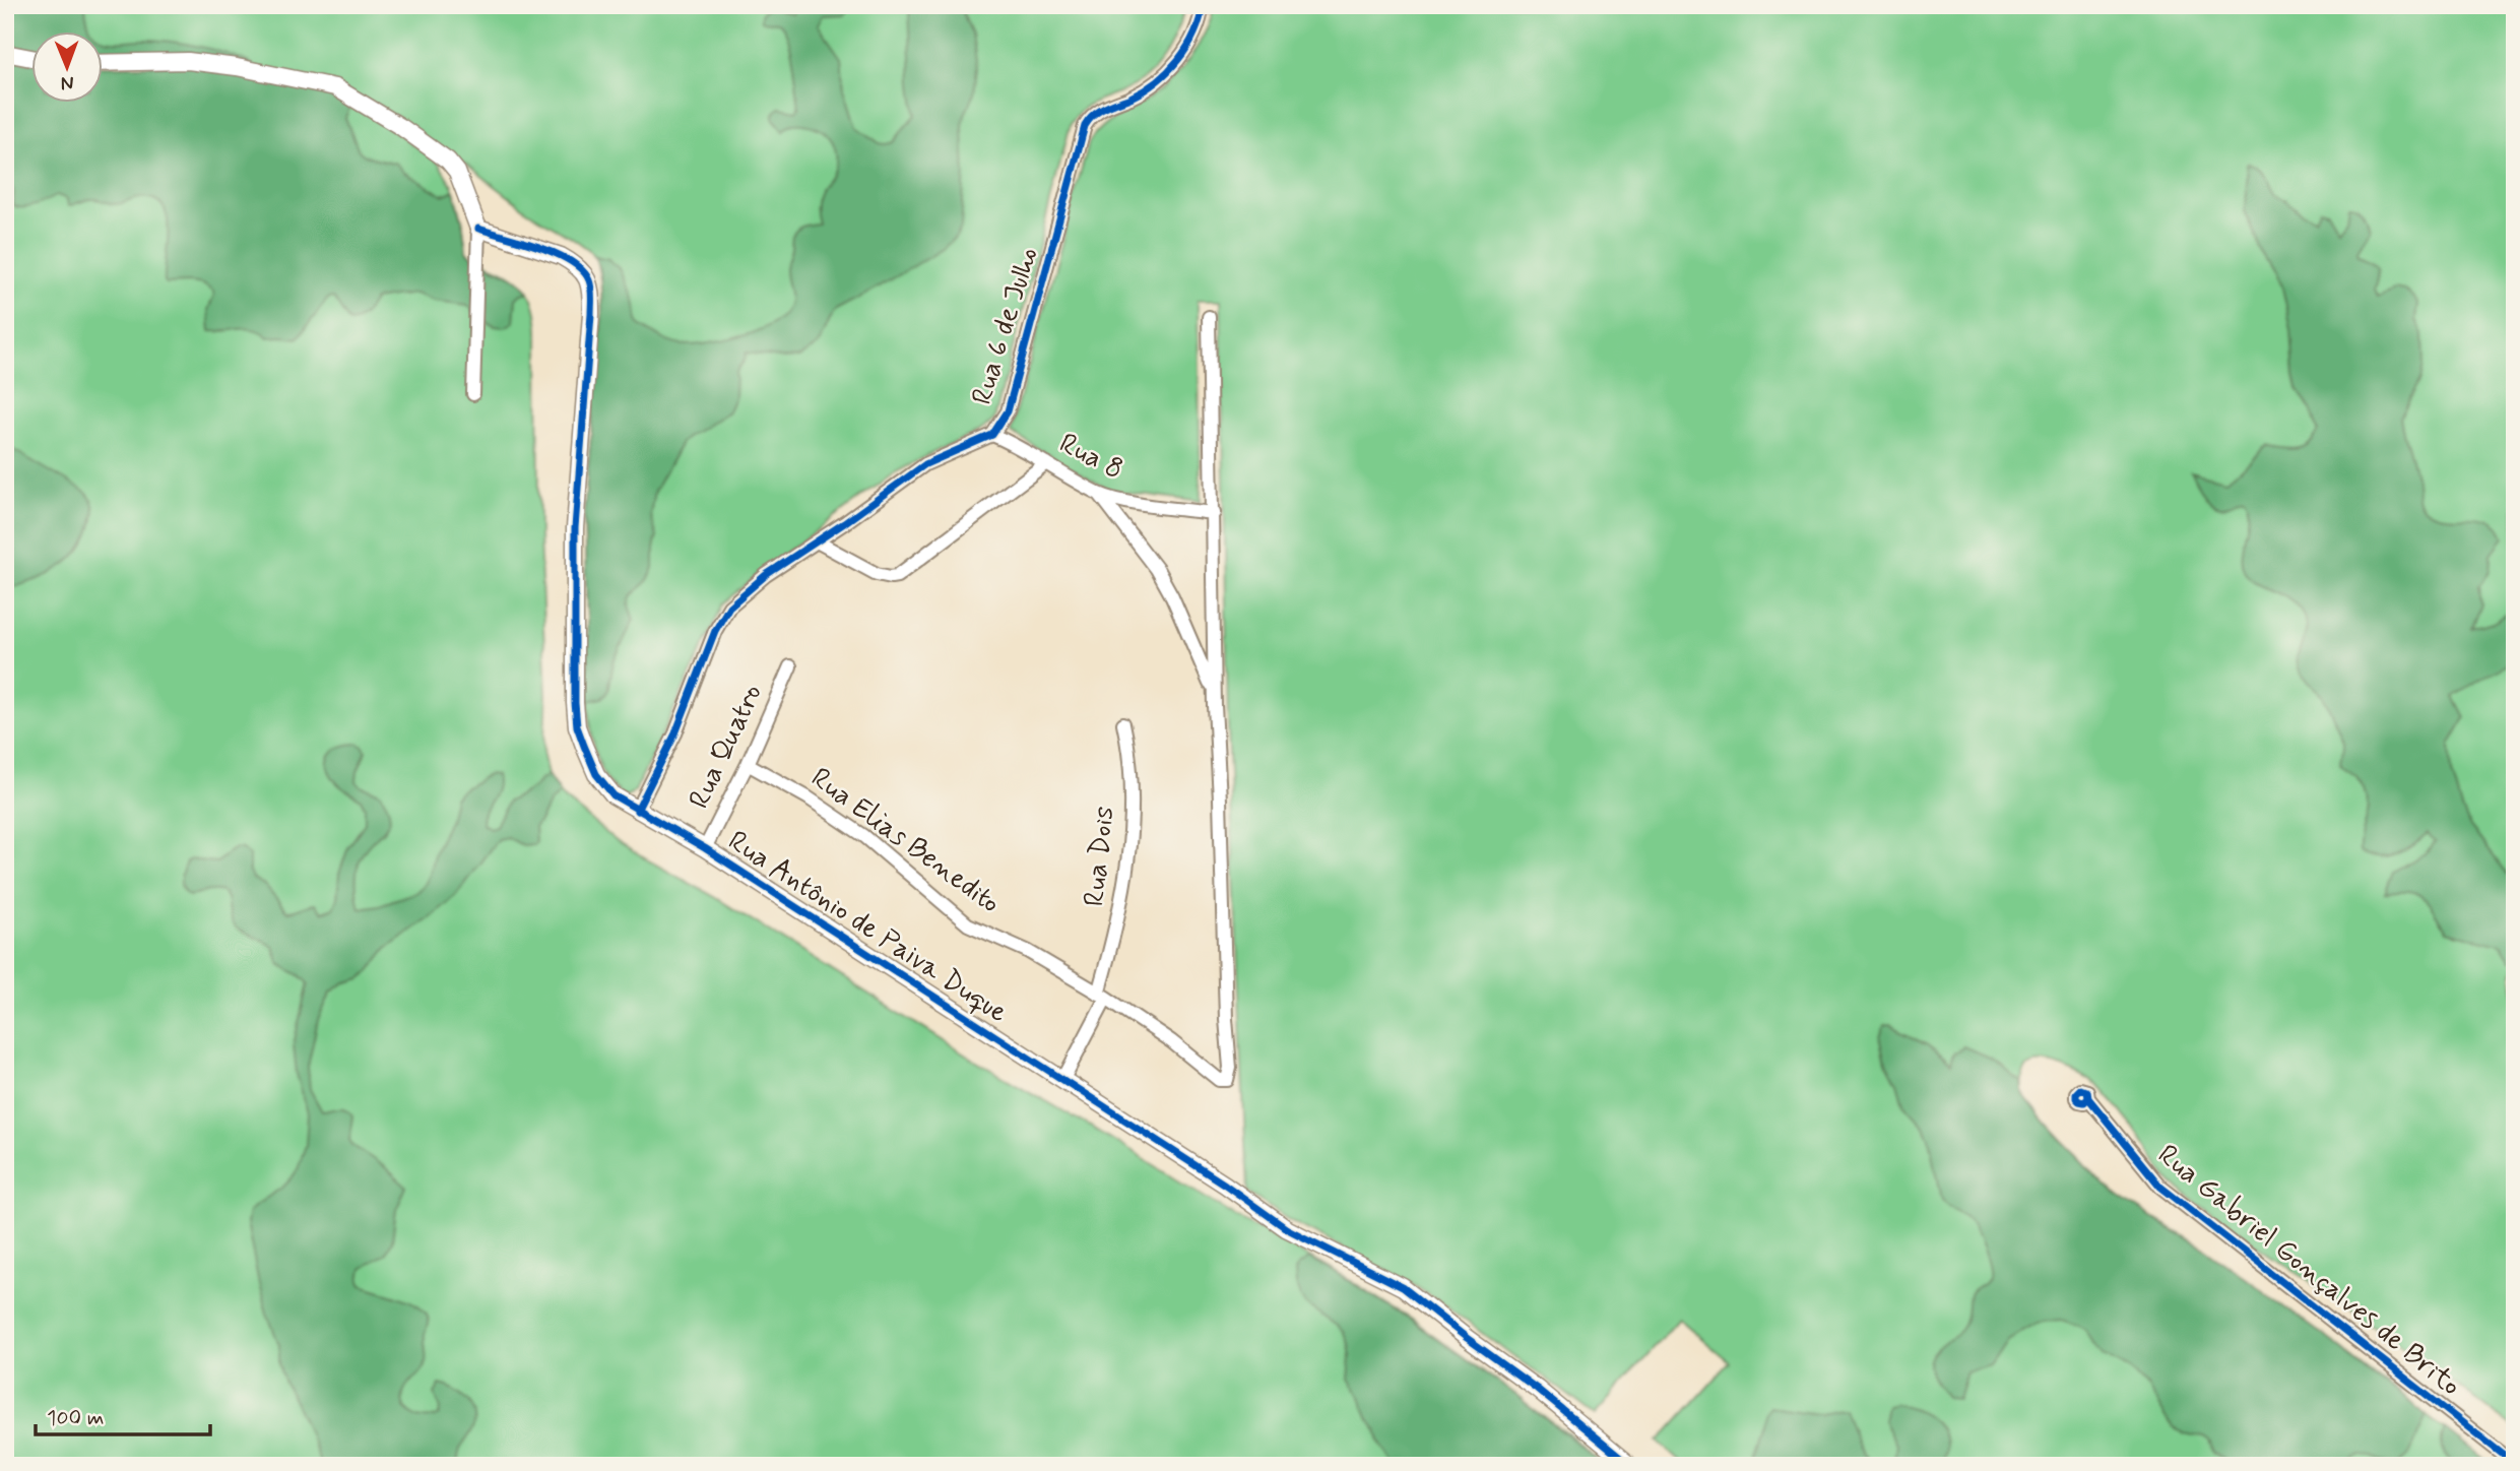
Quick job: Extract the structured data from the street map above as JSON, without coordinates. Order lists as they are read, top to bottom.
{
  "streets": {
    "street": [
      "Rua 6 de Julho",
      "Rua 8",
      "Rua Quatro",
      "Rua Elias Benedito",
      "Rua Dois",
      "Rua Antônio de Paiva Duque",
      "Rua Gabriel Gonçalves de Brito"
    ]
  },
  "crossings": [
    ["Rua 6 de Julho", "Rua 8"],
    ["Rua 6 de Julho", "Rua Antônio de Paiva Duque"],
    ["Rua Quatro", "Rua Elias Benedito"],
    ["Rua Quatro", "Rua Antônio de Paiva Duque"],
    ["Rua Elias Benedito", "Rua Dois"],
    ["Rua Dois", "Rua Antônio de Paiva Duque"]
  ],
  "scale_bar": "100 m",
  "north": "bottom"
}
